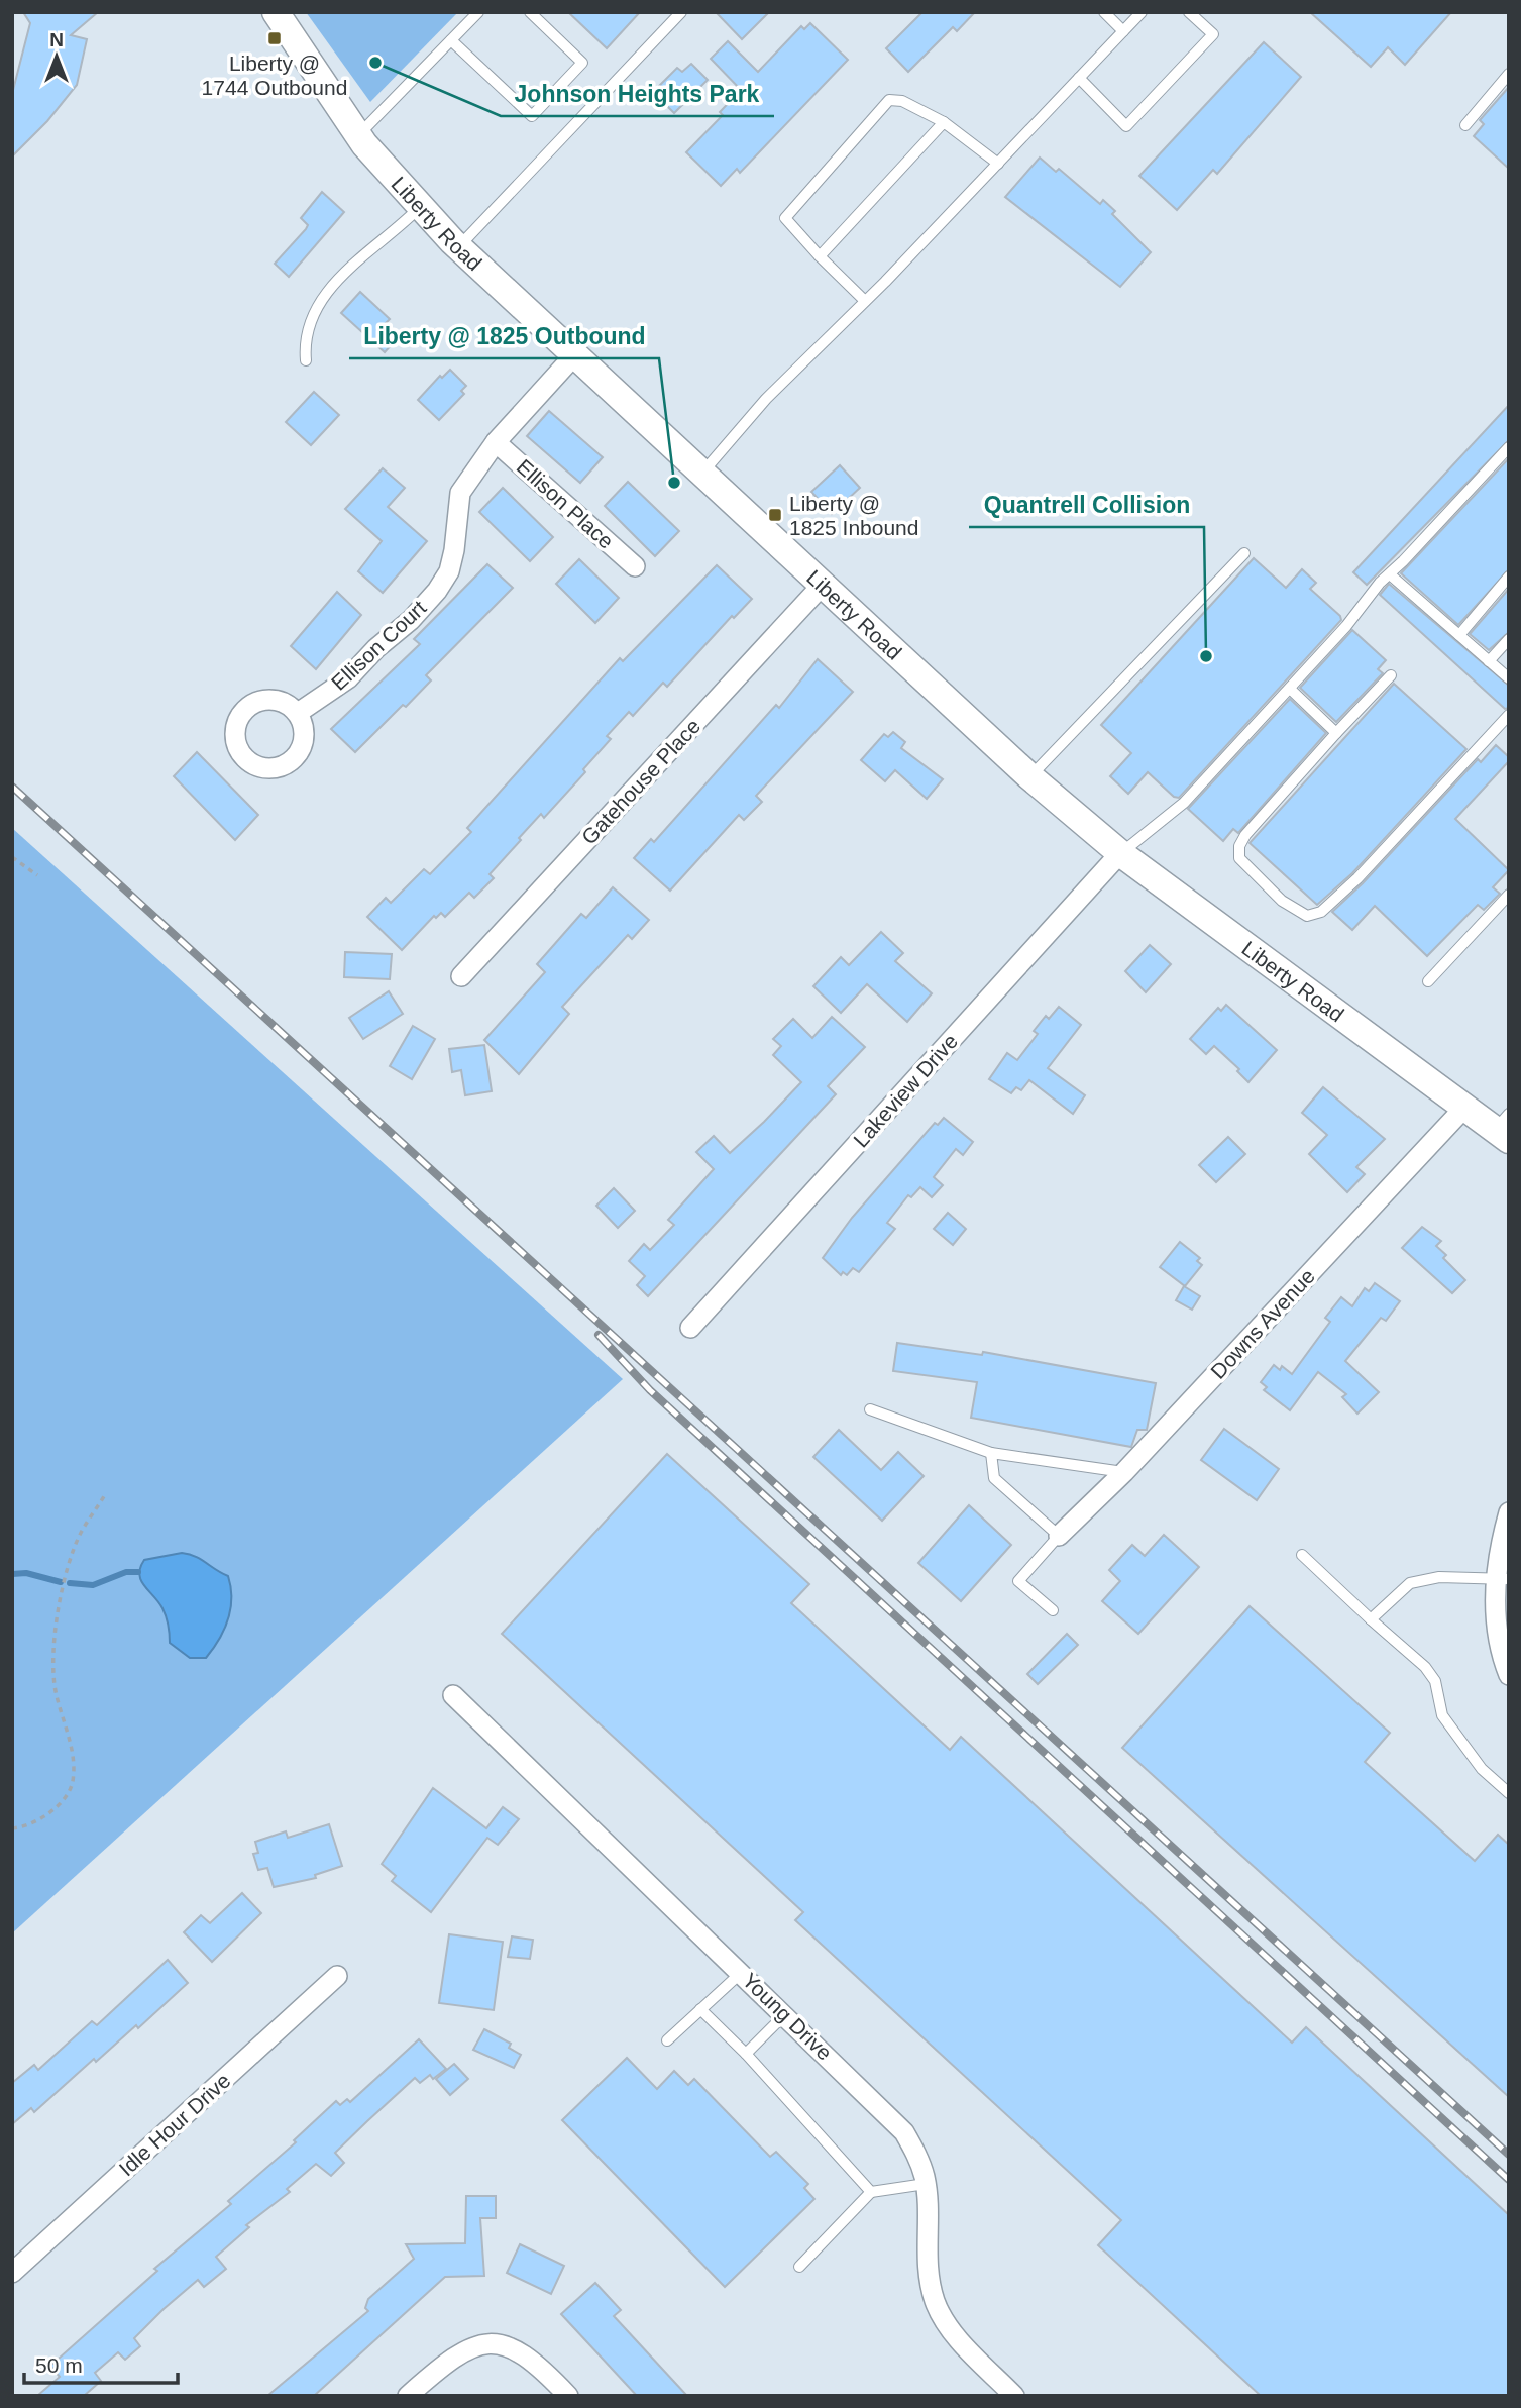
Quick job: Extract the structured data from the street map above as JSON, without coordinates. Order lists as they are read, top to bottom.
{
  "streets": {
    "main road": ["Liberty Road"],
    "street": [
      "Ellison Place",
      "Ellison Court",
      "Gatehouse Place",
      "Lakeview Drive",
      "Downs Avenue",
      "Young Drive",
      "Idle Hour Drive"
    ]
  },
  "crossings": [
    ["Liberty Road", "Ellison Court"],
    ["Liberty Road", "Gatehouse Place"],
    ["Liberty Road", "Lakeview Drive"],
    ["Liberty Road", "Downs Avenue"],
    ["Ellison Place", "Ellison Court"]
  ],
  "places": {
    "transit": ["Liberty @ 1744 Outbound", "Liberty @ 1825 Inbound"],
    "other": ["Johnson Heights Park", "Liberty @ 1825 Outbound", "Quantrell Collision"]
  },
  "scale_bar": "50 m",
  "north": "top"
}
